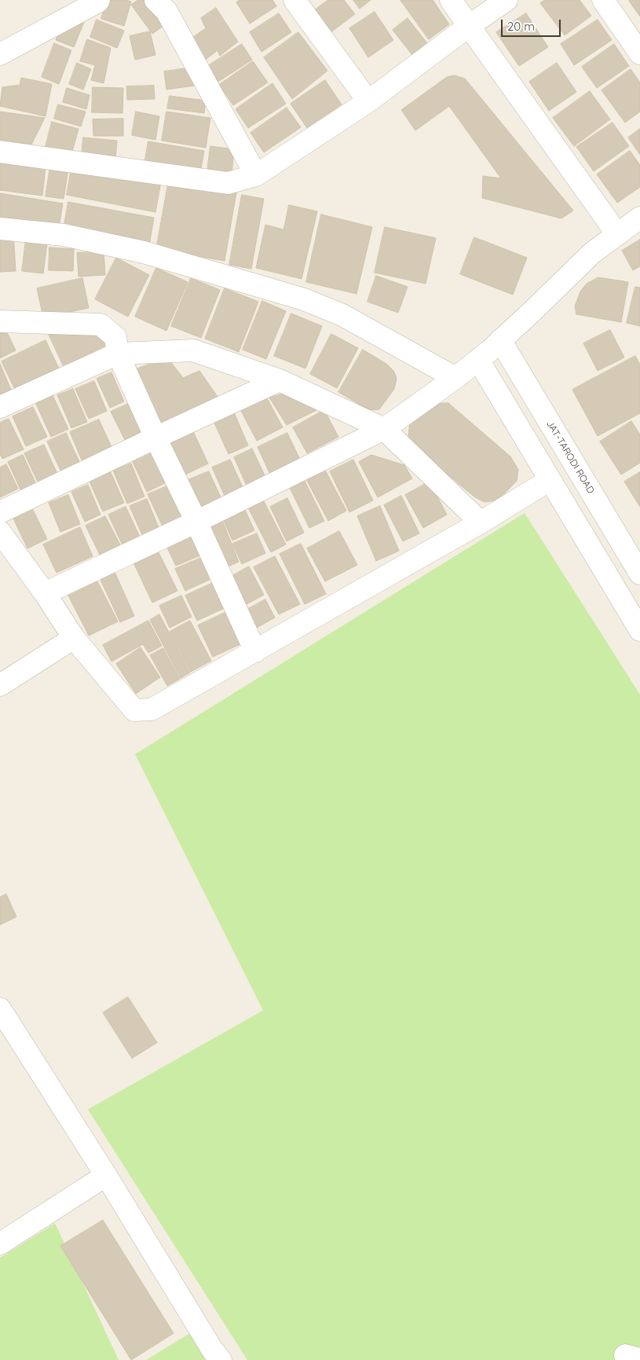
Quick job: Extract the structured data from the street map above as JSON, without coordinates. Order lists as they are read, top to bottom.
{
  "streets": {
    "street": ["JAT-TARODI ROAD"]
  },
  "scale_bar": "20 m"
}
